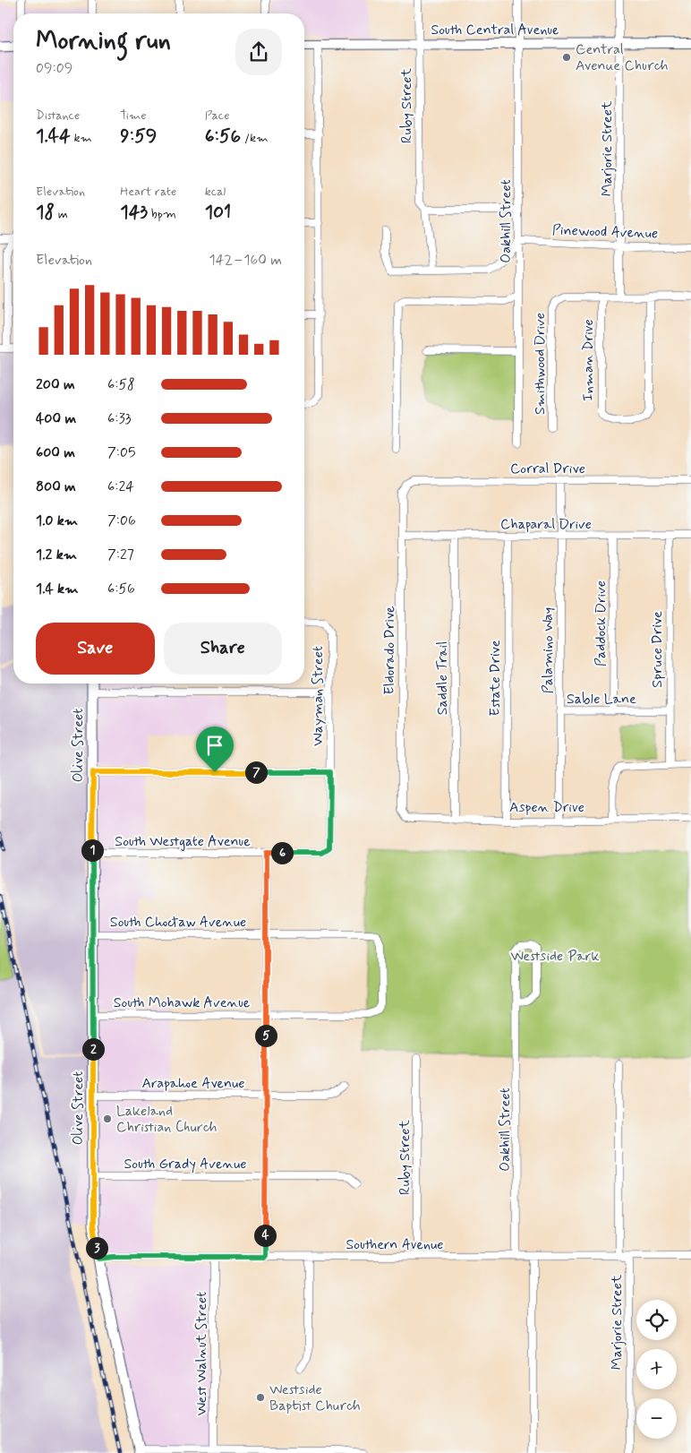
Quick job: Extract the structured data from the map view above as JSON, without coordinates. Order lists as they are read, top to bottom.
{
  "streets": {
    "main road": ["Olive Street"],
    "street": [
      "South Central Avenue",
      "Ruby Street",
      "Marjorie Street",
      "Oakhill Street",
      "Pinewood Avenue",
      "Inman Drive",
      "Smithwood Drive",
      "Corral Drive",
      "Chaparal Drive",
      "Paddock Drive",
      "Spruce Drive",
      "Eldorado Drive",
      "Palamino Way",
      "Saddle Trail",
      "Estate Drive",
      "Wayman Street",
      "Sable Lane",
      "Aspen Drive",
      "South Westgate Avenue",
      "South Choctaw Avenue",
      "South Mohawk Avenue",
      "Arapahoe Avenue",
      "South Grady Avenue",
      "Southern Avenue",
      "West Walnut Street"
    ]
  },
  "crossings": [
    ["South Central Avenue", "Ruby Street"],
    ["South Central Avenue", "Marjorie Street"],
    ["South Central Avenue", "Oakhill Street"],
    ["Ruby Street", "Southern Avenue"],
    ["Marjorie Street", "Pinewood Avenue"],
    ["Marjorie Street", "Smithwood Drive"],
    ["Marjorie Street", "Southern Avenue"],
    ["Oakhill Street", "Pinewood Avenue"],
    ["Oakhill Street", "Southern Avenue"],
    ["Inman Drive", "Smithwood Drive"],
    ["Corral Drive", "Eldorado Drive"],
    ["Corral Drive", "Palamino Way"],
    ["Chaparal Drive", "Paddock Drive"],
    ["Chaparal Drive", "Spruce Drive"],
    ["Chaparal Drive", "Eldorado Drive"],
    ["Chaparal Drive", "Palamino Way"],
    ["Chaparal Drive", "Saddle Trail"],
    ["Chaparal Drive", "Estate Drive"],
    ["Paddock Drive", "Sable Lane"],
    ["Spruce Drive", "Sable Lane"],
    ["Eldorado Drive", "Aspen Drive"],
    ["Palamino Way", "Sable Lane"],
    ["Palamino Way", "Aspen Drive"],
    ["Saddle Trail", "Aspen Drive"],
    ["Estate Drive", "Aspen Drive"],
    ["Wayman Street", "South Westgate Avenue"],
    ["Olive Street", "South Westgate Avenue"],
    ["Olive Street", "South Choctaw Avenue"],
    ["Olive Street", "South Mohawk Avenue"],
    ["Olive Street", "Arapahoe Avenue"],
    ["Olive Street", "South Grady Avenue"],
    ["Olive Street", "Southern Avenue"],
    ["South Choctaw Avenue", "South Mohawk Avenue"],
    ["Southern Avenue", "West Walnut Street"]
  ],
  "parks": ["Westside Park"],
  "places": ["Central Avenue Church", "Lakeland Christian Church", "Westside Baptist Church"],
  "page": {
    "heading": ["Morning run", "09:09"],
    "stats": [
      ["Distance", "1.44 km"],
      ["Time", "9:59"],
      ["Pace", "6:56 /km"],
      ["Elevation", "18 m"],
      ["Heart rate", "143 bpm"],
      ["kcal", "101"]
    ],
    "chart": ["Elevation", "142–160 m"],
    "list": [
      {
        "name": "200 m",
        "note": "6:58"
      },
      {
        "name": "400 m",
        "note": "6:33"
      },
      {
        "name": "600 m",
        "note": "7:05"
      },
      {
        "name": "800 m",
        "note": "6:24"
      },
      {
        "name": "1.0 km",
        "note": "7:06"
      },
      {
        "name": "1.2 km",
        "note": "7:27"
      },
      {
        "name": "1.4 km",
        "note": "6:56"
      }
    ],
    "buttons": ["Save", "Share"],
    "pins": [
      "7",
      "1",
      "6",
      "5",
      "2",
      "4",
      "3"
    ],
    "map_buttons": ["+", "−"]
  }
}
